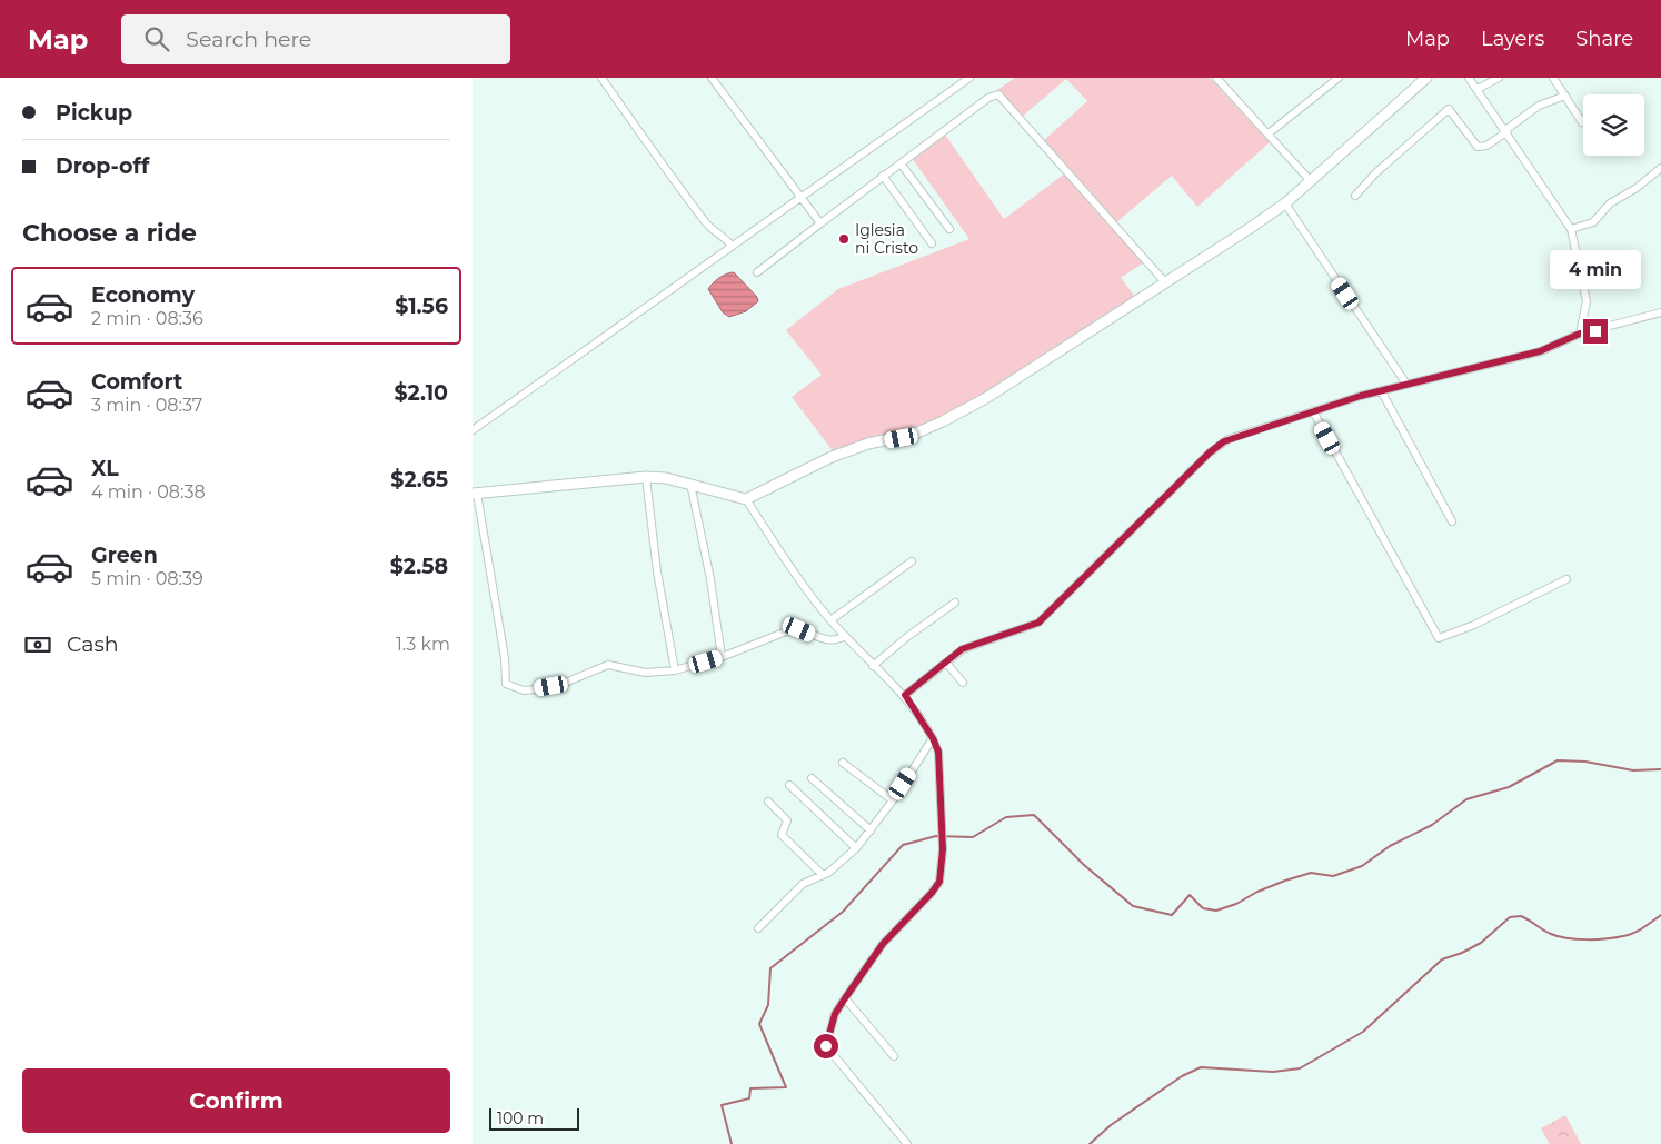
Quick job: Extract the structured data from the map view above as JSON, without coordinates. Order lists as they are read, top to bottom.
{
  "places": ["Iglesia ni Cristo"],
  "scale_bar": "100 m",
  "page": {
    "header": "Map",
    "search": "Search here",
    "nav": ["Map", "Layers", "Share"],
    "banner": ["Pickup", "Drop-off"],
    "heading": "Choose a ride",
    "bubble": "4 min",
    "list": [
      {
        "name": "Economy",
        "note": "2 min · 08:36",
        "value": "$1.56"
      },
      {
        "name": "Comfort",
        "note": "3 min · 08:37",
        "value": "$2.10"
      },
      {
        "name": "XL",
        "note": "4 min · 08:38",
        "value": "$2.65"
      },
      {
        "name": "Green",
        "note": "5 min · 08:39",
        "value": "$2.58"
      }
    ],
    "pay": ["Cash", "1.3 km"],
    "buttons": "Confirm",
    "scale": "100 m"
  }
}
